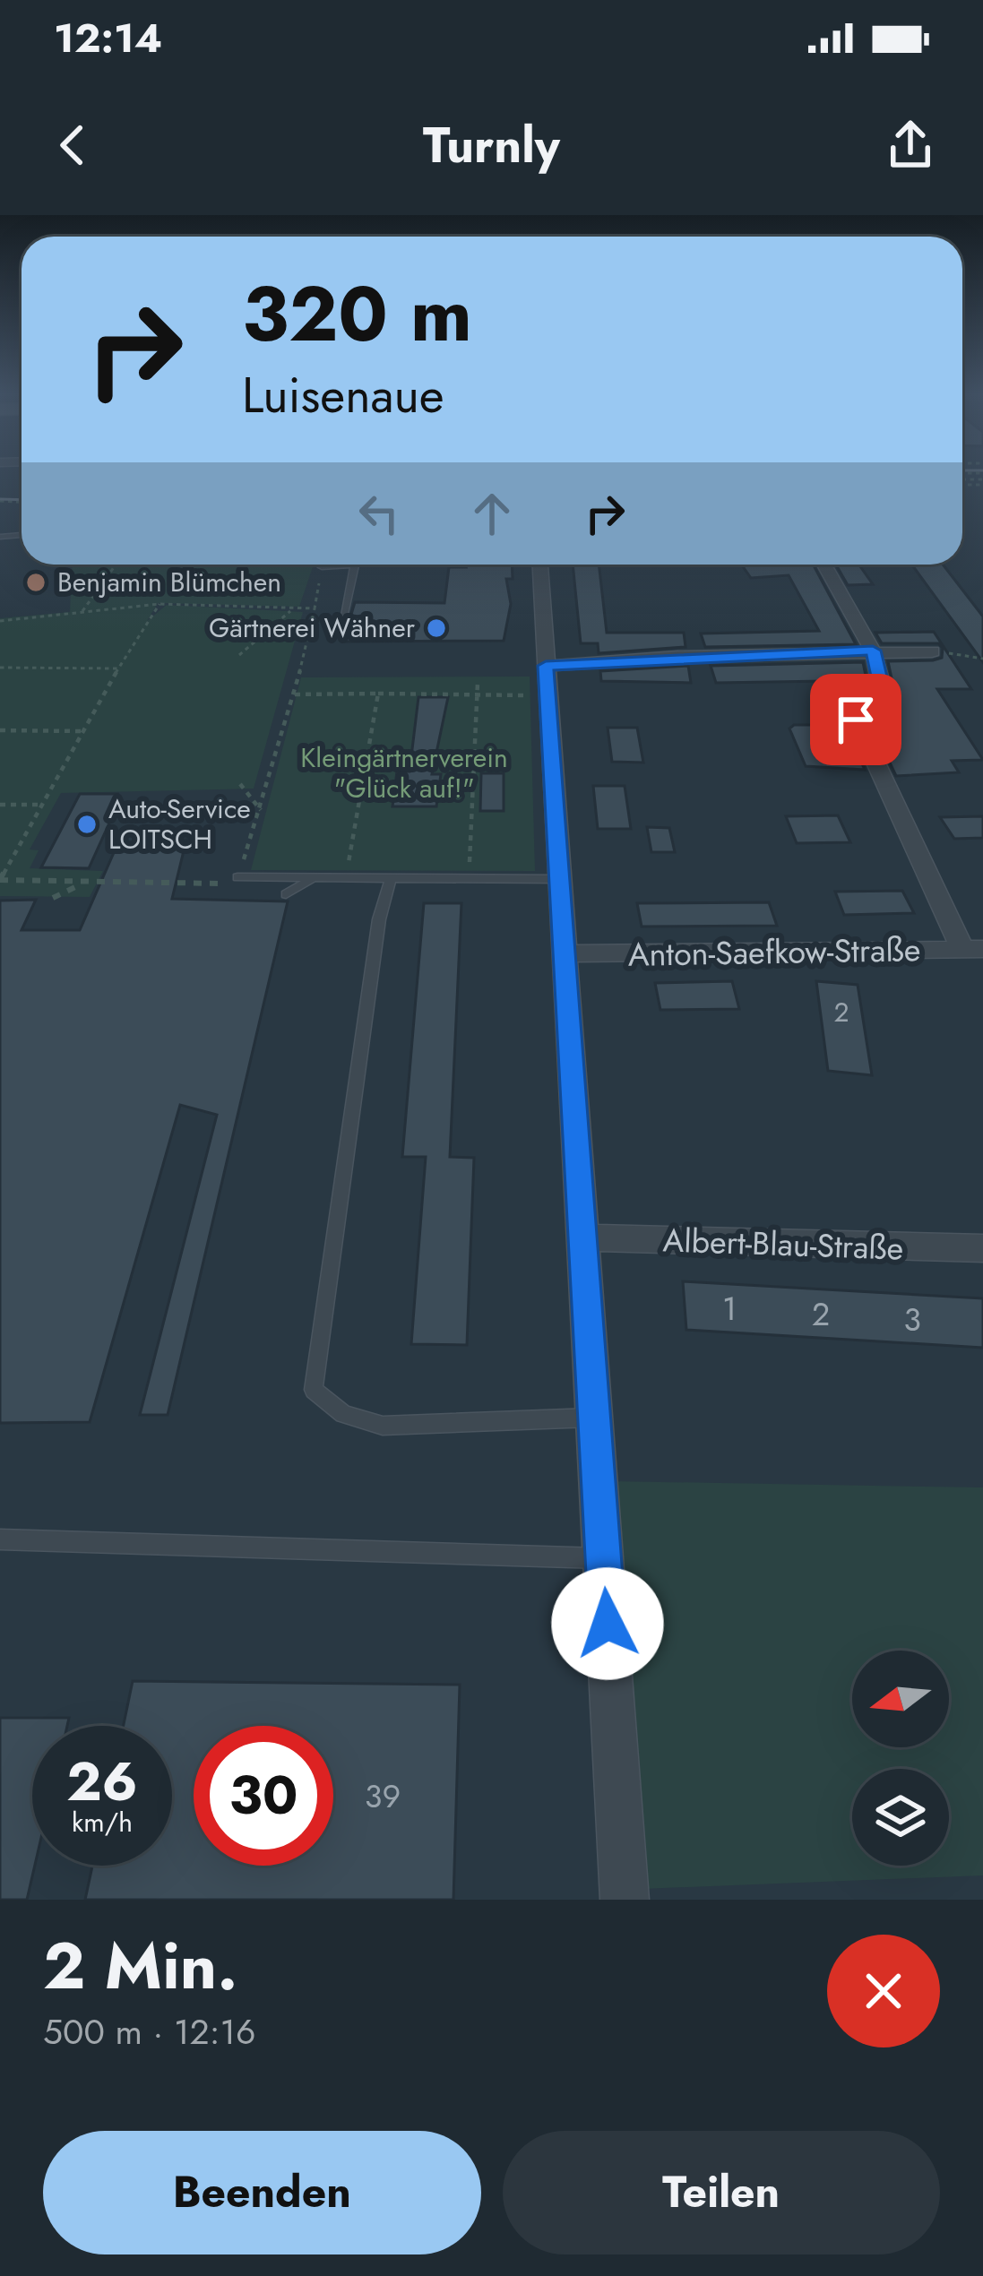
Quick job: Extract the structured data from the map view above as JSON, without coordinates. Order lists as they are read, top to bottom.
{
  "streets": {
    "street": ["Anton-Saefkow-Straße", "Albert-Blau-Straße"]
  },
  "parks": ["Kleingärtnerverein \"Glück auf!\""],
  "places": ["Benjamin Blümchen", "Gärtnerei Wähner", "Auto-Service LOITSCH"],
  "house_numbers": [
    "2",
    "1",
    "2",
    "3",
    "39"
  ],
  "north": "left",
  "page": {
    "status": "12:14",
    "header": "Turnly",
    "turn": ["320 m", "Luisenaue"],
    "speed": "26 km/h",
    "limit": "30",
    "heading": ["2 Min.", "500 m · 12:16"],
    "buttons": ["Beenden", "Teilen"]
  }
}
